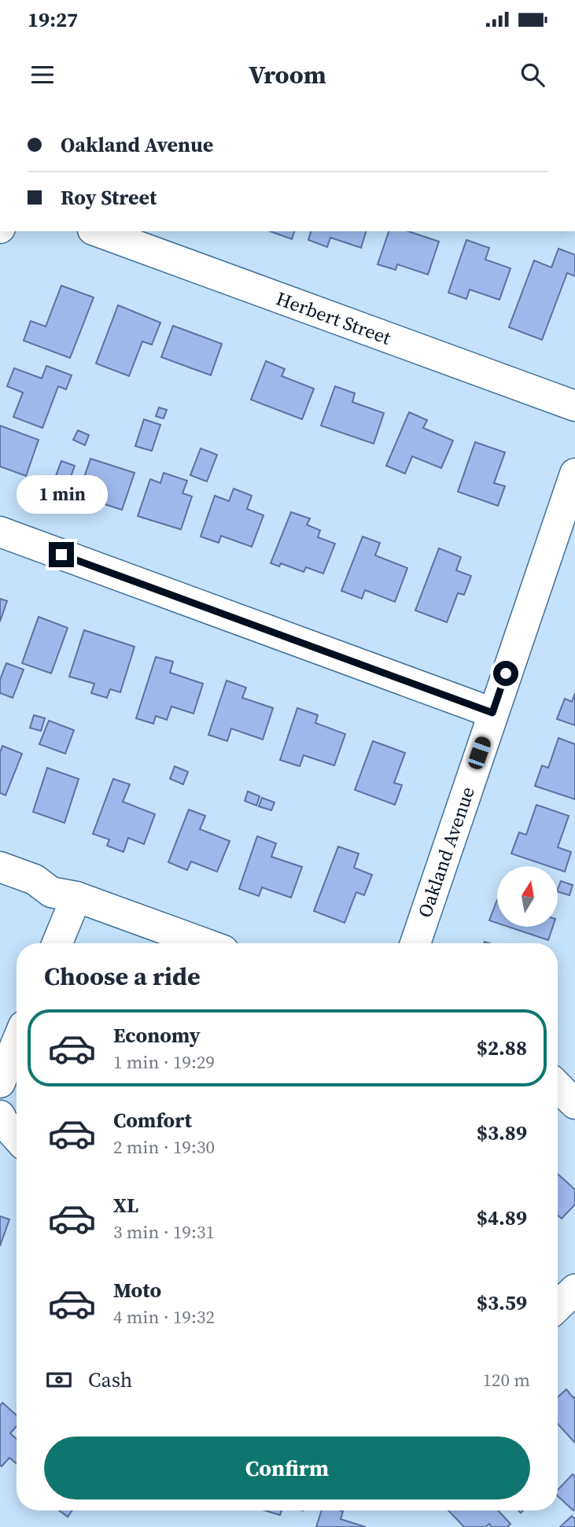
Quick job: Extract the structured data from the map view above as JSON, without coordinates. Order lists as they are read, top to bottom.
{
  "streets": {
    "street": ["Herbert Street", "Oakland Avenue"]
  },
  "north": "top",
  "page": {
    "status": "19:27",
    "header": "Vroom",
    "banner": ["Oakland Avenue", "Roy Street"],
    "bubble": "1 min",
    "heading": "Choose a ride",
    "list": [
      {
        "name": "Economy",
        "note": "1 min · 19:29",
        "value": "$2.88"
      },
      {
        "name": "Comfort",
        "note": "2 min · 19:30",
        "value": "$3.89"
      },
      {
        "name": "XL",
        "note": "3 min · 19:31",
        "value": "$4.89"
      },
      {
        "name": "Moto",
        "note": "4 min · 19:32",
        "value": "$3.59"
      }
    ],
    "pay": ["Cash", "120 m"],
    "buttons": "Confirm"
  }
}
